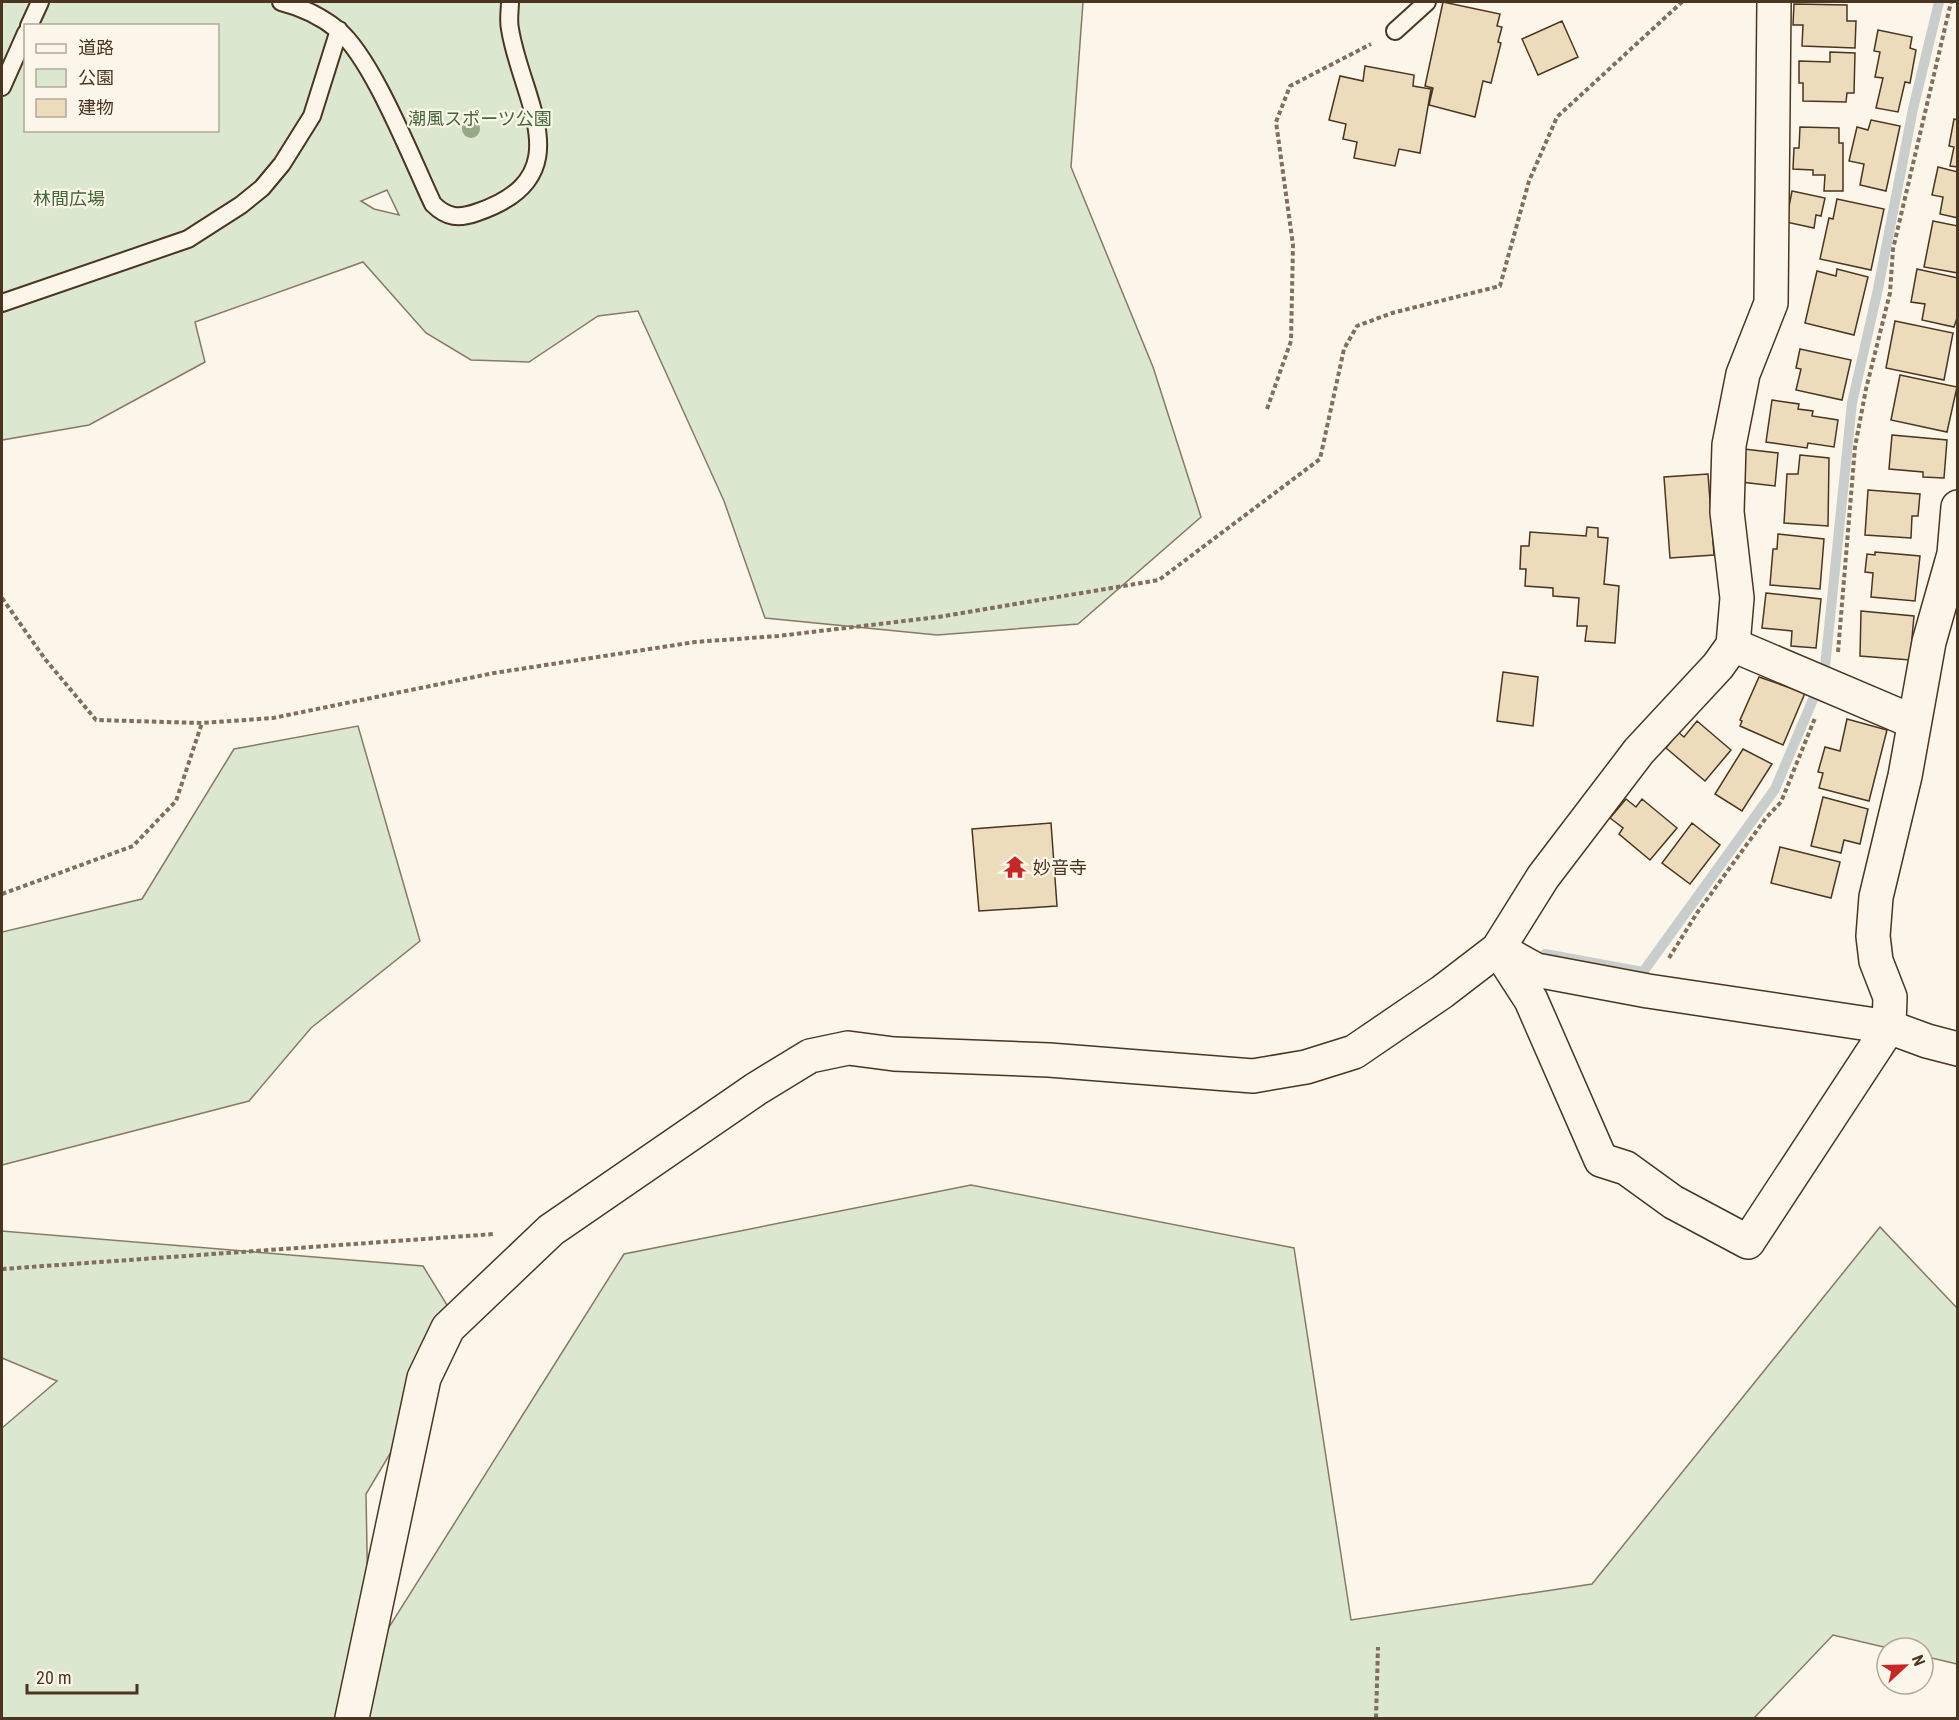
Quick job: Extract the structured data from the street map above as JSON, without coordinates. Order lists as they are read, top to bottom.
{
  "parks": ["潮風スポーツ公園", "林間広場"],
  "places": {
    "temple": ["妙音寺"]
  },
  "legend": ["道路", "公園", "建物"],
  "scale_bar": "20 m",
  "north": "right"
}
